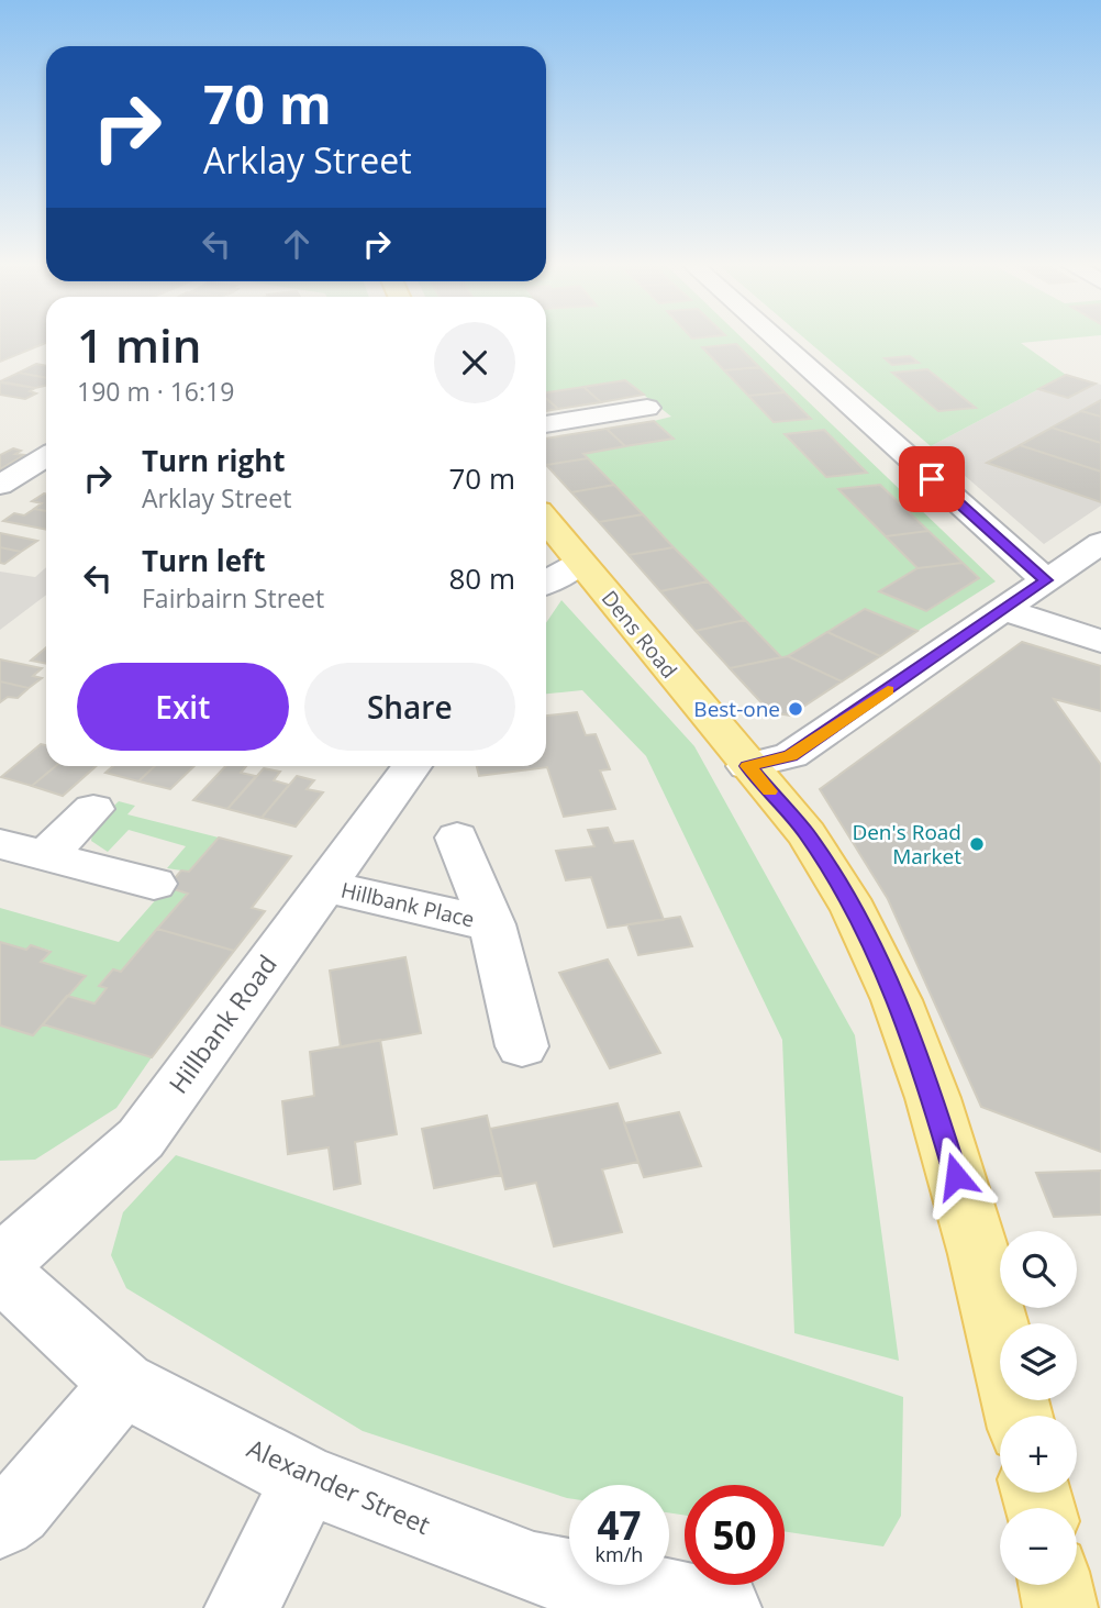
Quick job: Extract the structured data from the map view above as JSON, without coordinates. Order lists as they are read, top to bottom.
{
  "streets": {
    "main road": ["Dens Road"],
    "street": ["Hillbank Place", "Hillbank Road", "Alexander Street"]
  },
  "crossings": [
    ["Hillbank Place", "Hillbank Road"]
  ],
  "places": ["Best-one", "Den's Road Market"],
  "page": {
    "turn": ["70 m", "Arklay Street"],
    "heading": ["1 min", "190 m · 16:19"],
    "list": [
      {
        "name": "Turn right",
        "note": "Arklay Street",
        "value": "70 m"
      },
      {
        "name": "Turn left",
        "note": "Fairbairn Street",
        "value": "80 m"
      }
    ],
    "buttons": ["Exit", "Share"],
    "map_buttons": ["+", "−"],
    "speed": "47 km/h",
    "limit": "50"
  }
}
